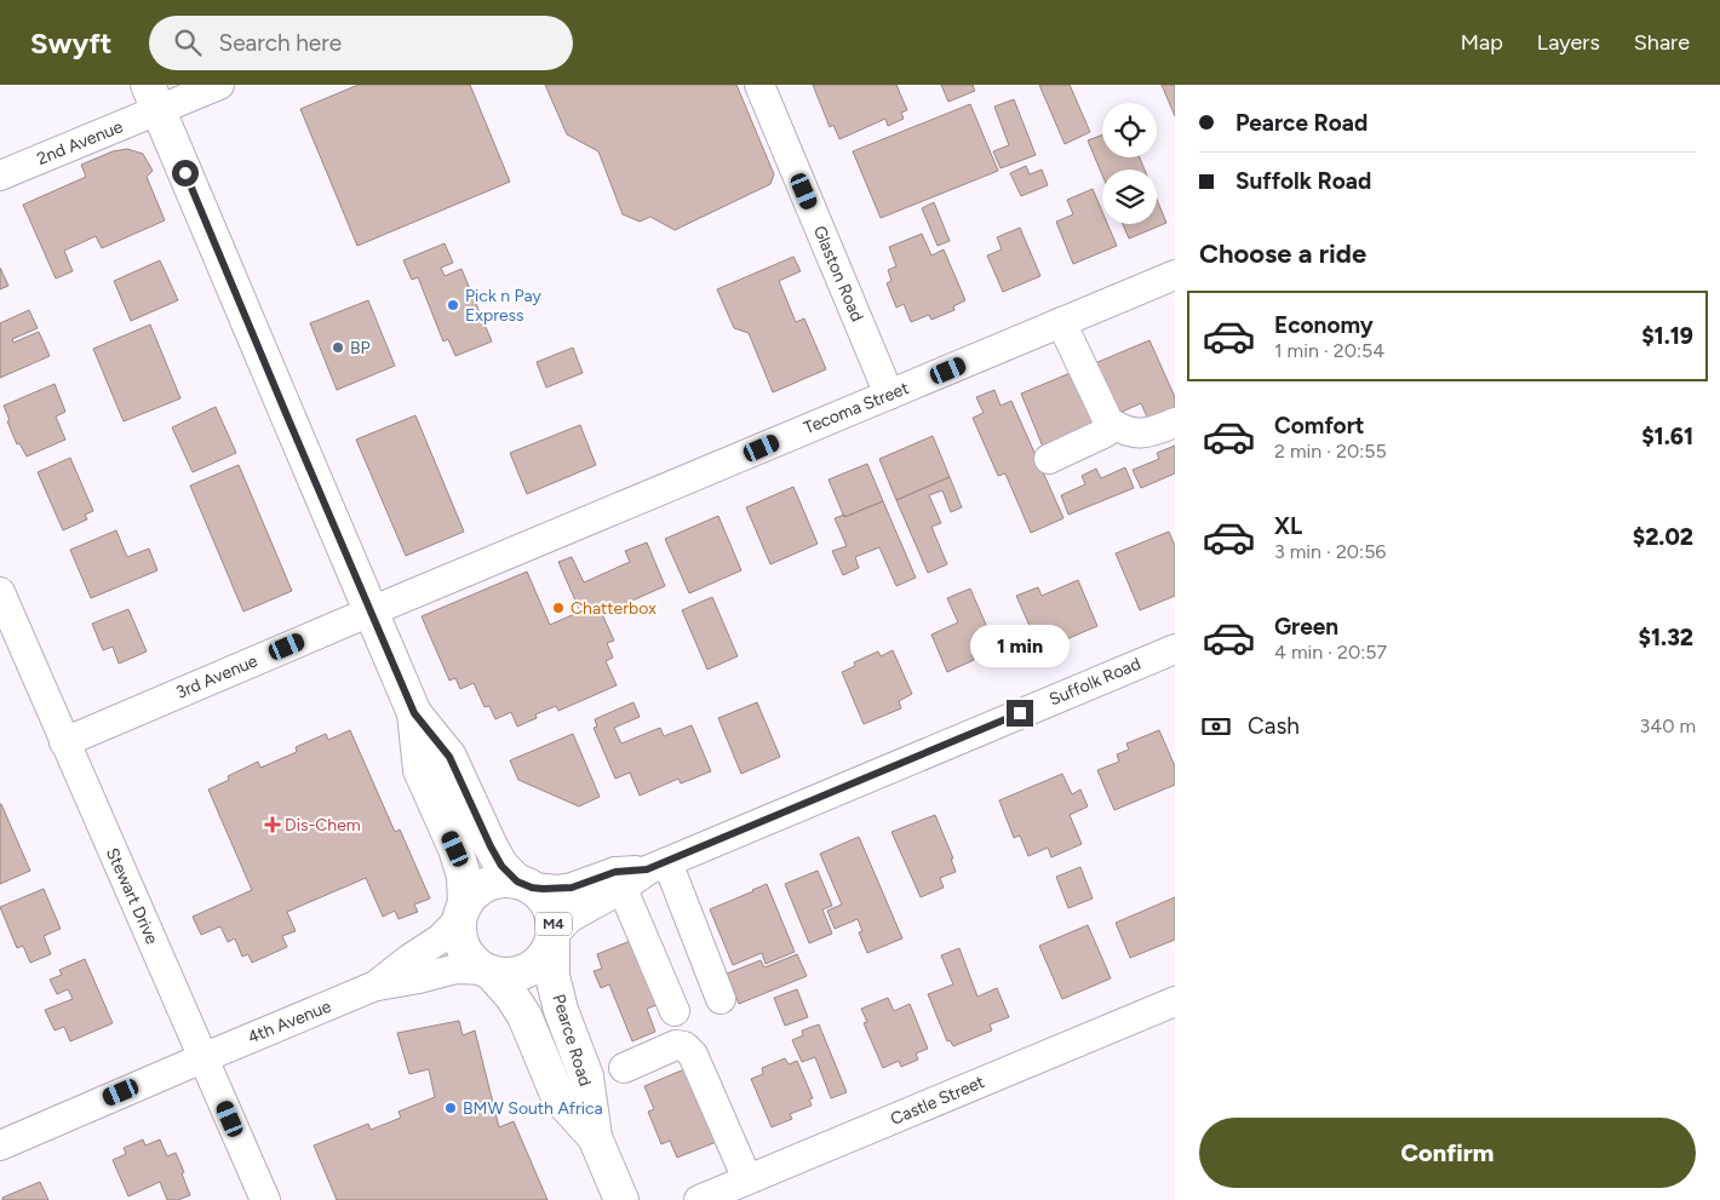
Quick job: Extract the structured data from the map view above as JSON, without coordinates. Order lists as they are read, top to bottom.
{
  "streets": {
    "main road": ["M4", "Pearce Road"],
    "street": [
      "2nd Avenue",
      "Glaston Road",
      "Tecoma Street",
      "3rd Avenue",
      "Suffolk Road",
      "Stewart Drive",
      "4th Avenue",
      "Castle Street"
    ]
  },
  "crossings": [
    ["2nd Avenue", "Pearce Road"],
    ["Glaston Road", "Tecoma Street"],
    ["Tecoma Street", "3rd Avenue"],
    ["Tecoma Street", "Pearce Road"],
    ["3rd Avenue", "Stewart Drive"],
    ["3rd Avenue", "Pearce Road"],
    ["Suffolk Road", "M4"],
    ["Suffolk Road", "4th Avenue"],
    ["Suffolk Road", "Pearce Road"],
    ["Stewart Drive", "4th Avenue"],
    ["M4", "4th Avenue"],
    ["M4", "Pearce Road"],
    ["4th Avenue", "Pearce Road"]
  ],
  "places": {
    "other": [
      "Pick n Pay Express",
      "BP",
      "Chatterbox",
      "BMW South Africa"
    ],
    "health": ["Dis-Chem"]
  },
  "page": {
    "header": "Swyft",
    "search": "Search here",
    "nav": ["Map", "Layers", "Share"],
    "banner": ["Pearce Road", "Suffolk Road"],
    "heading": "Choose a ride",
    "list": [
      {
        "name": "Economy",
        "note": "1 min · 20:54",
        "value": "$1.19"
      },
      {
        "name": "Comfort",
        "note": "2 min · 20:55",
        "value": "$1.61"
      },
      {
        "name": "XL",
        "note": "3 min · 20:56",
        "value": "$2.02"
      },
      {
        "name": "Green",
        "note": "4 min · 20:57",
        "value": "$1.32"
      }
    ],
    "bubble": "1 min",
    "pay": ["Cash", "340 m"],
    "buttons": "Confirm"
  }
}
